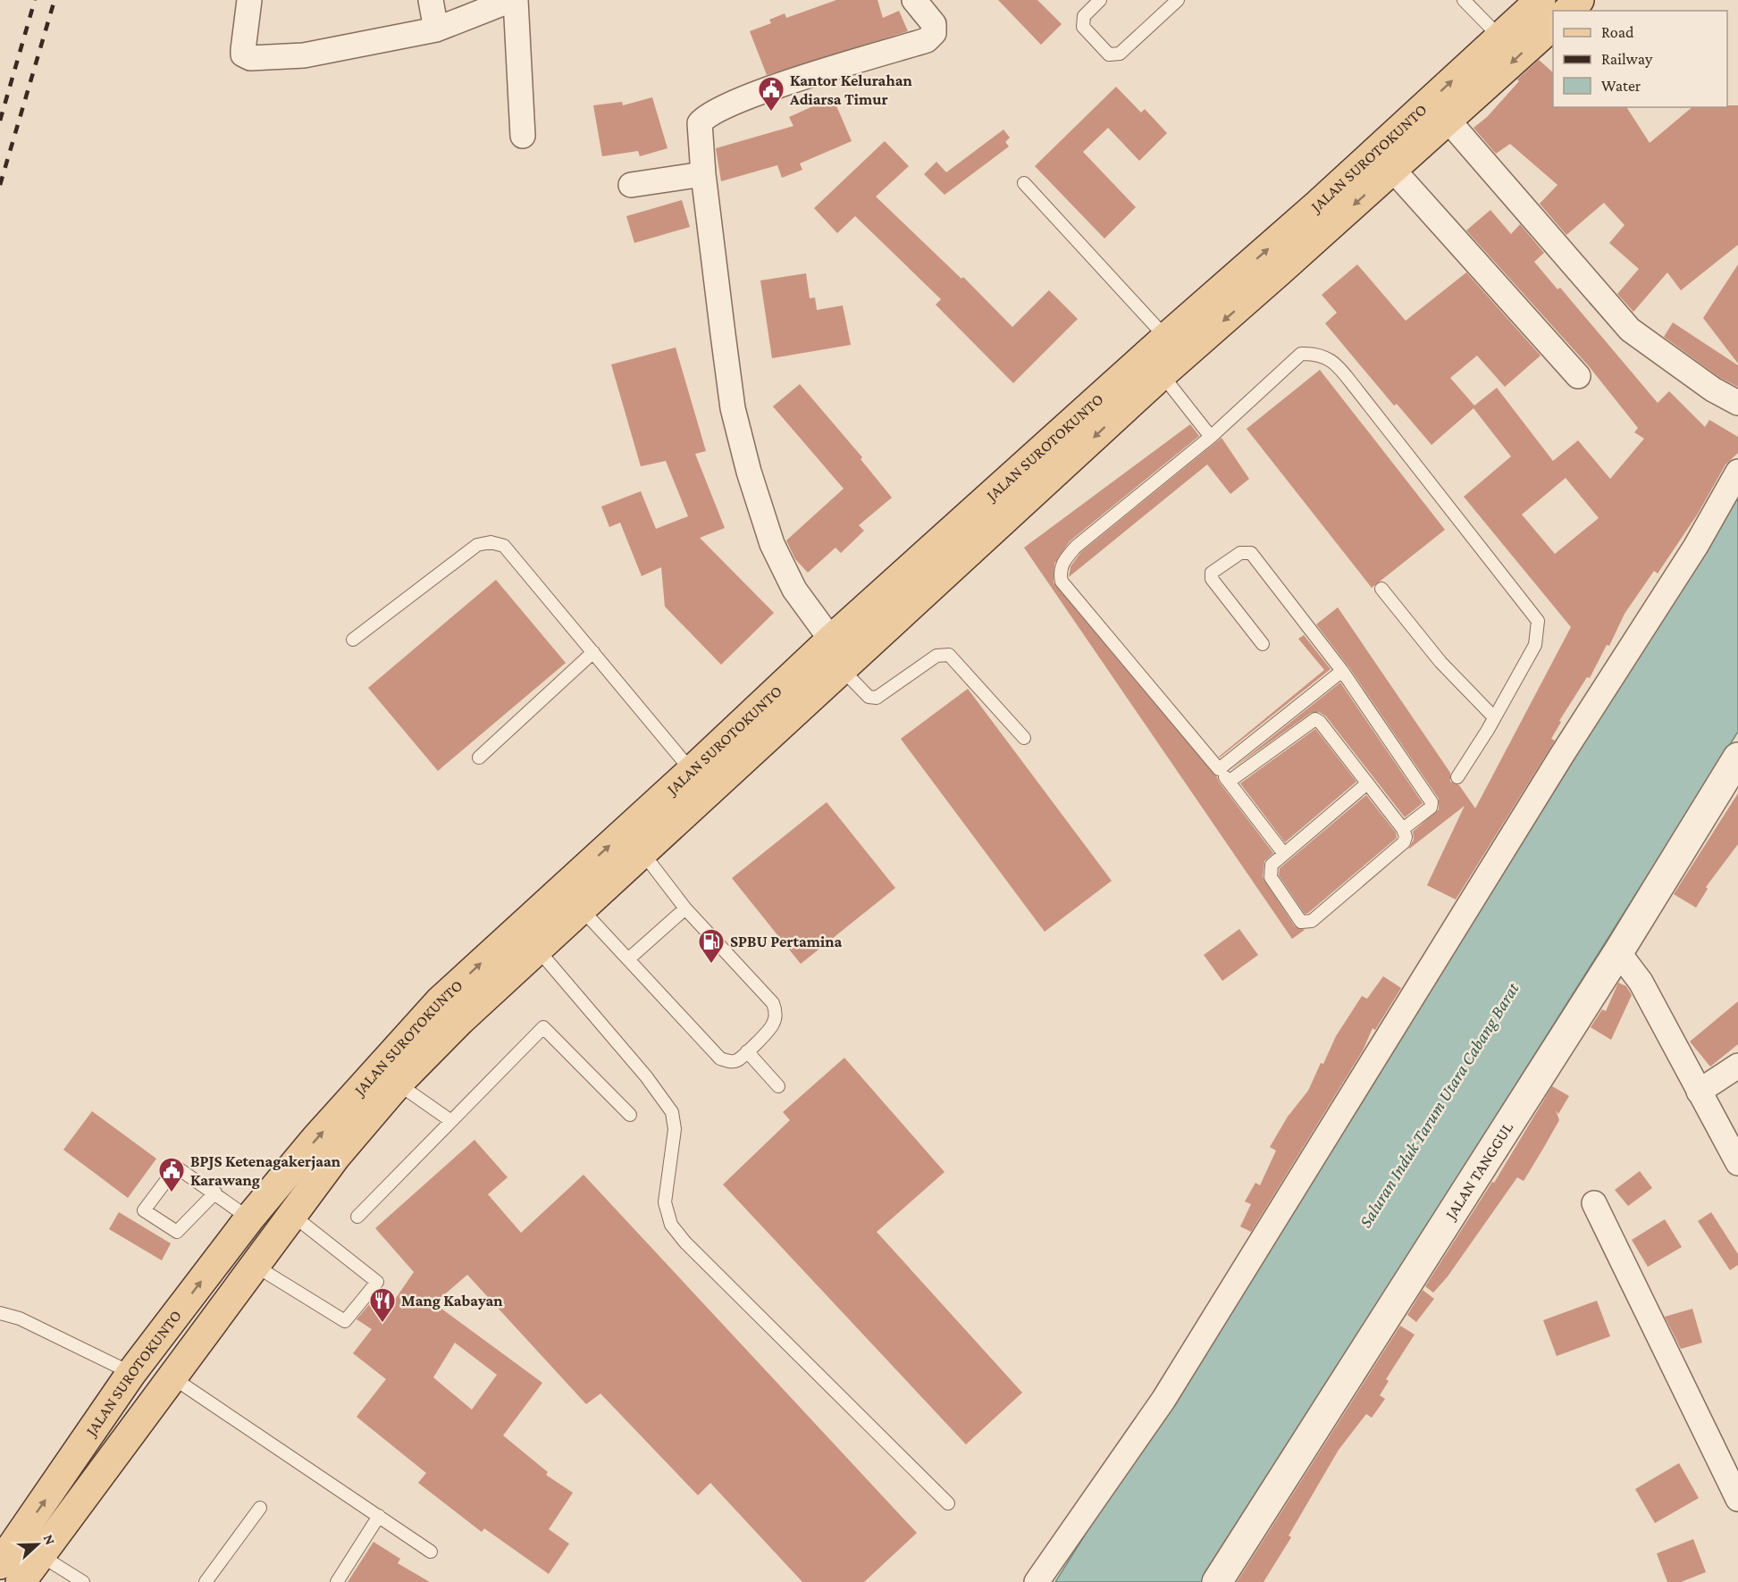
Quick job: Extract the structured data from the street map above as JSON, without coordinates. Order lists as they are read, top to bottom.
{
  "streets": {
    "main road": ["JALAN SUROTOKUNTO"],
    "street": ["JALAN TANGGUL"]
  },
  "water": ["Saluran Induk Tarum Utara Cabang Barat"],
  "places": {
    "public building": ["Kantor Kelurahan Adiarsa Timur", "BPJS Ketenagakerjaan Karawang"],
    "fuel station": ["SPBU Pertamina"],
    "restaurant": ["Mang Kabayan"]
  },
  "legend": ["Road", "Railway", "Water"],
  "north": "right"
}
